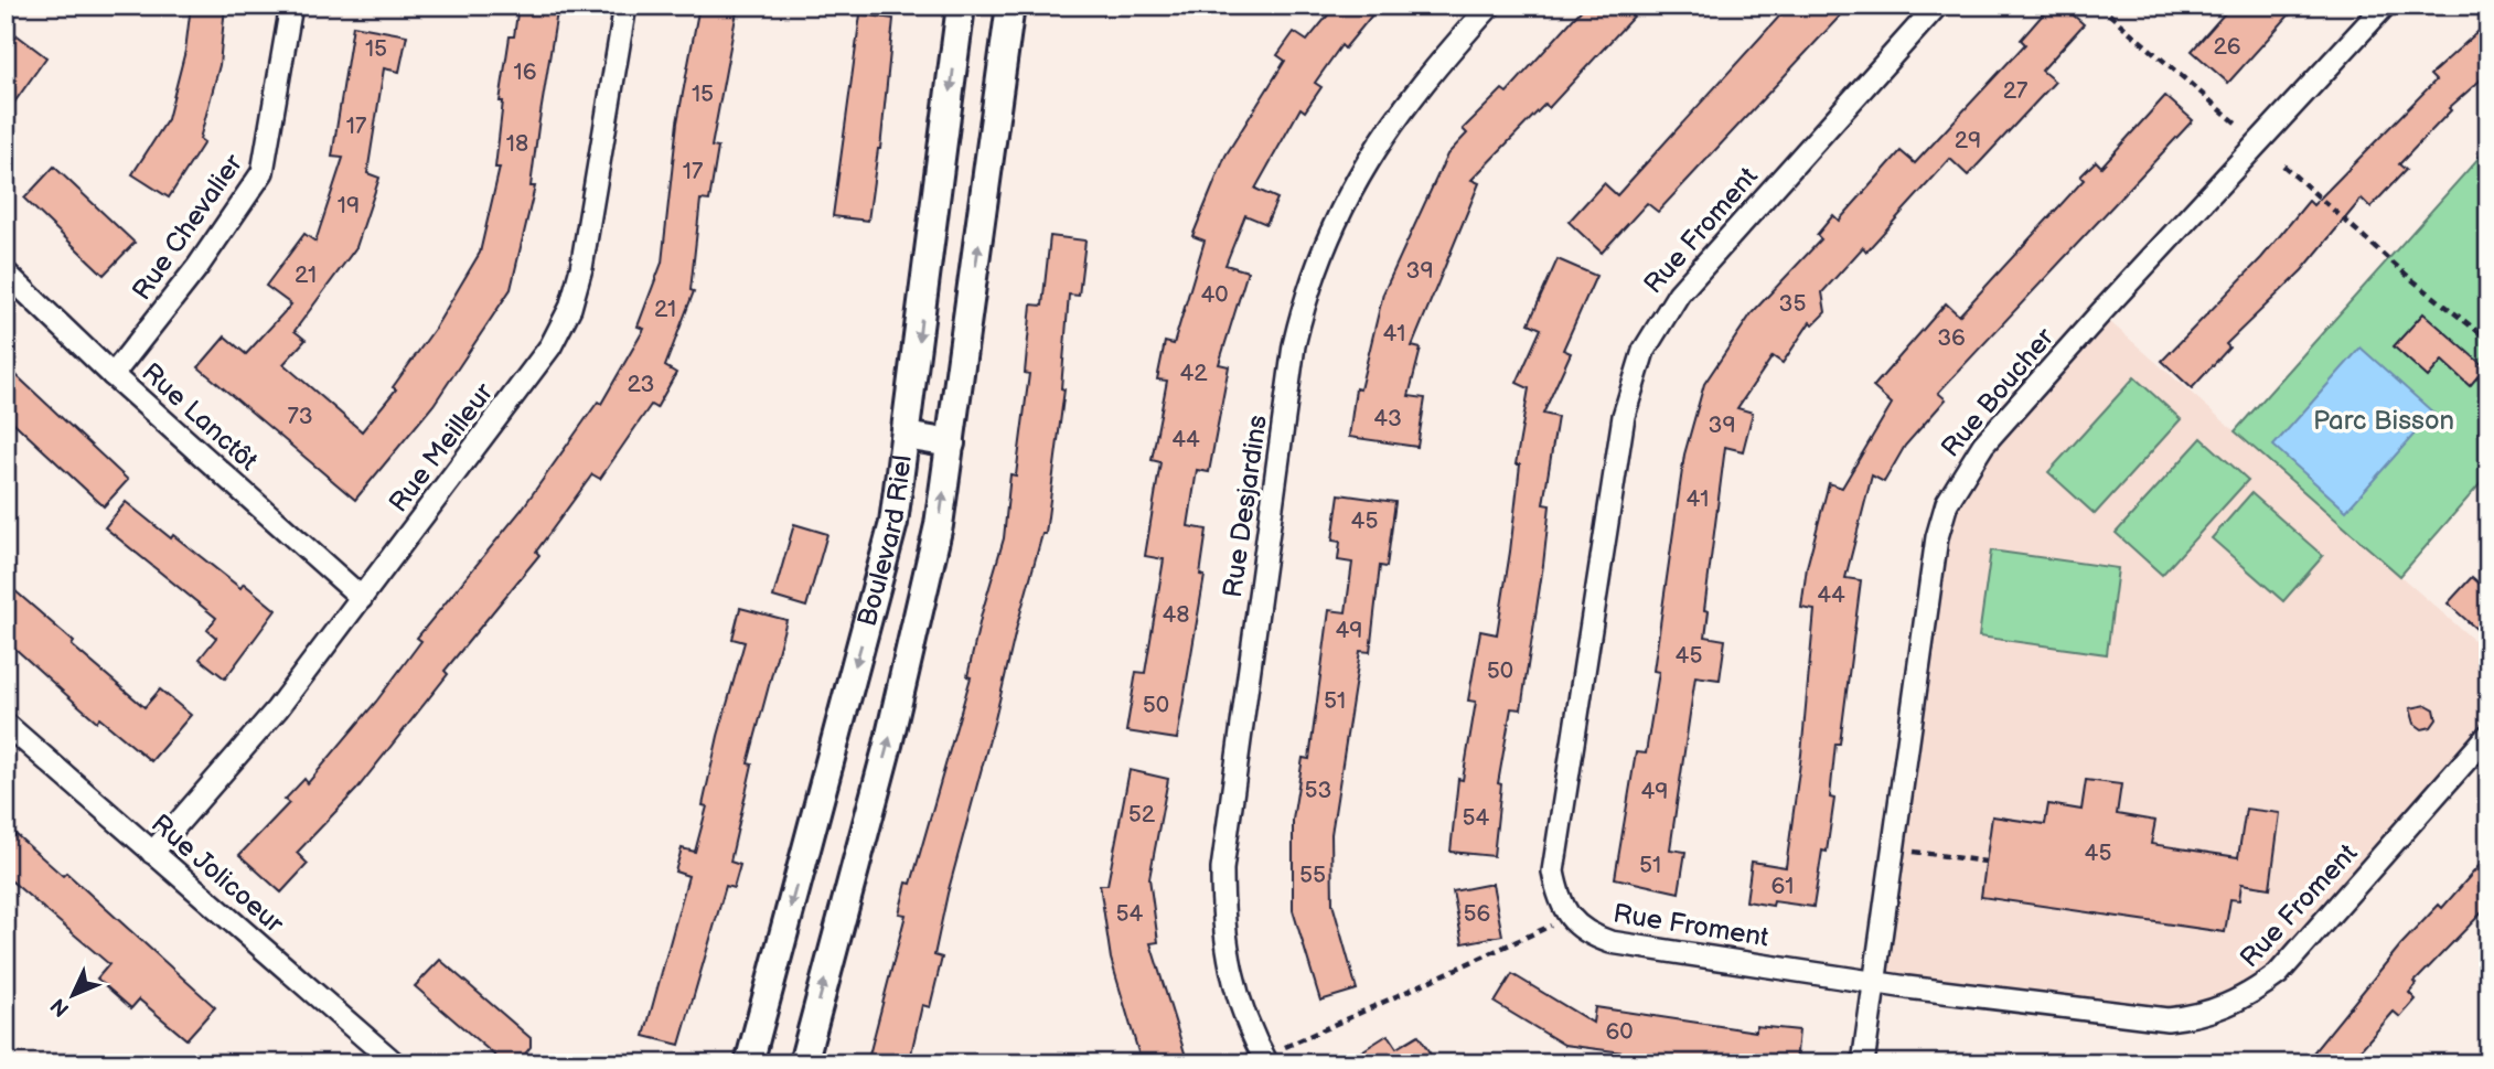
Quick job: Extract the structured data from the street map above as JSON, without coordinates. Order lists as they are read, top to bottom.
{
  "streets": {
    "street": [
      "Rue Chevalier",
      "Rue Froment",
      "Rue Boucher",
      "Rue Lanctôt",
      "Rue Meilleur",
      "Rue Desjardins",
      "Boulevard Riel",
      "Rue Jolicoeur"
    ]
  },
  "crossings": [
    ["Rue Chevalier", "Rue Lanctôt"],
    ["Rue Froment", "Rue Boucher"],
    ["Rue Lanctôt", "Rue Meilleur"],
    ["Rue Meilleur", "Rue Jolicoeur"]
  ],
  "parks": ["Parc Bisson"],
  "house_numbers": [
    "26",
    "15",
    "16",
    "27",
    "15",
    "17",
    "29",
    "18",
    "17",
    "19",
    "39",
    "21",
    "40",
    "35",
    "21",
    "41",
    "36",
    "42",
    "23",
    "73",
    "43",
    "39",
    "44",
    "41",
    "45",
    "44",
    "48",
    "49",
    "45",
    "50",
    "51",
    "50",
    "53",
    "49",
    "52",
    "54",
    "45",
    "51",
    "55",
    "61",
    "54",
    "56",
    "60"
  ],
  "north": "bottom left"
}
